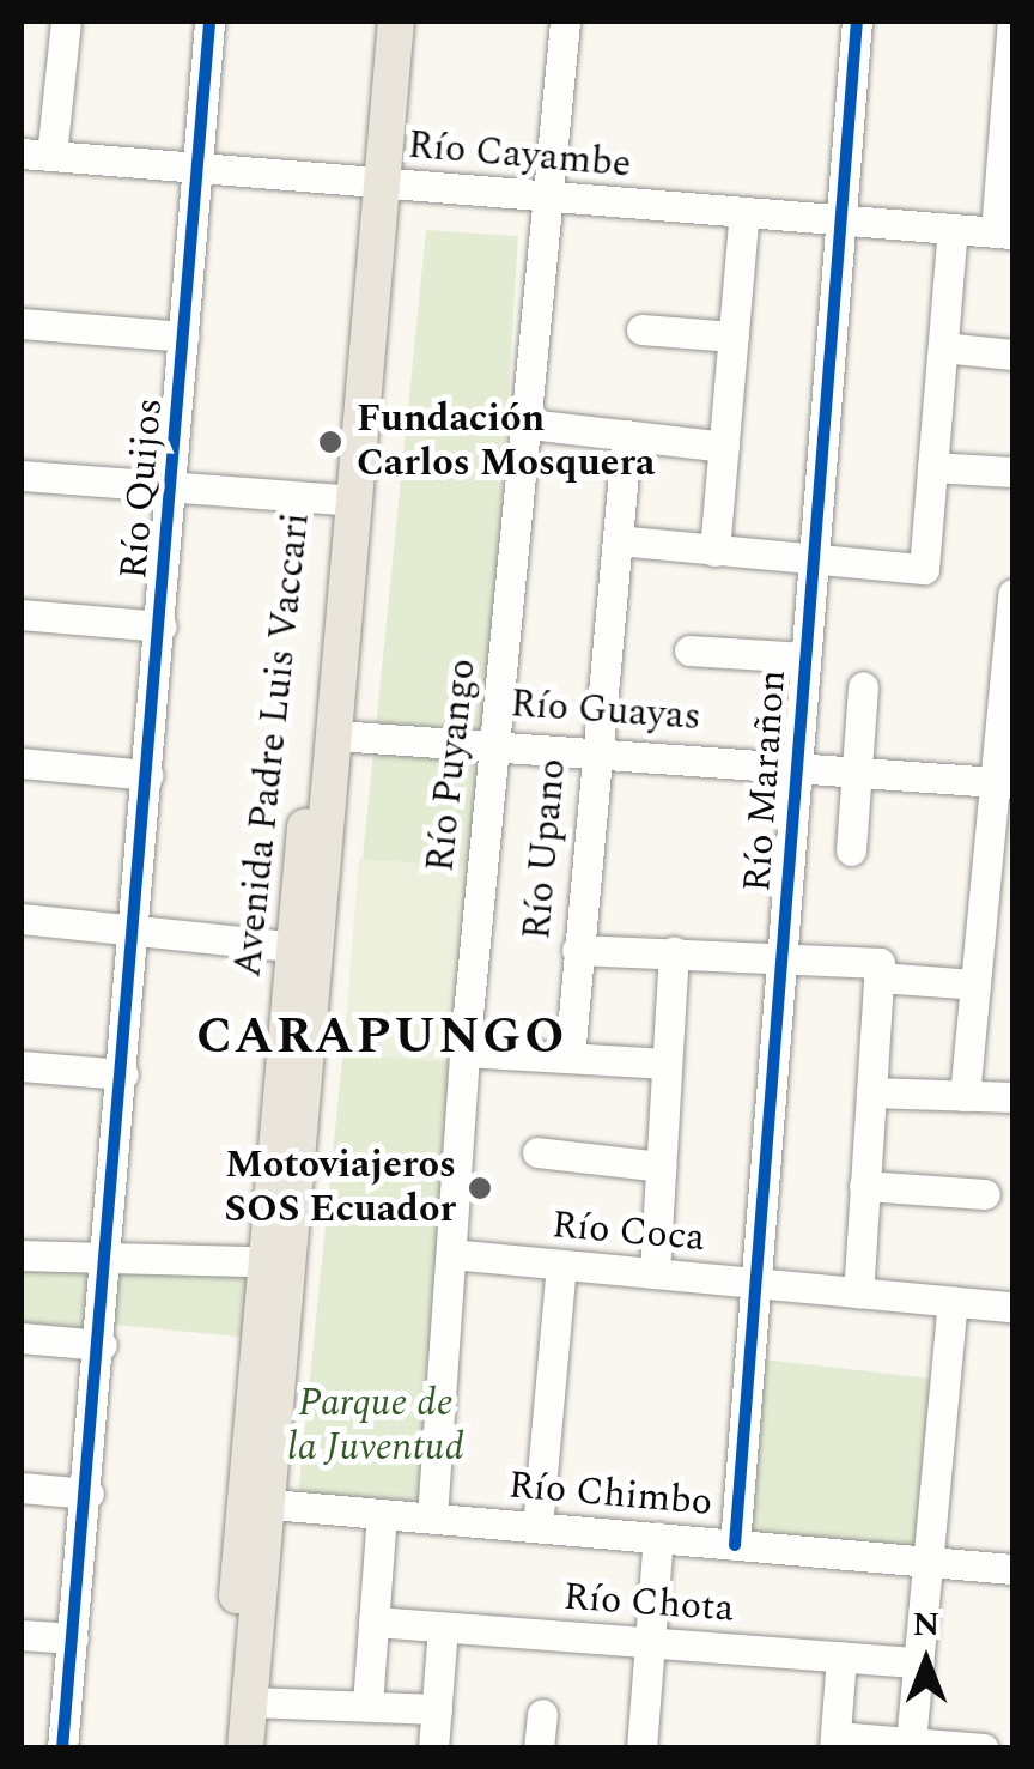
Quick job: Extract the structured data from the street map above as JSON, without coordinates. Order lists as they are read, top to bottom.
{
  "streets": {
    "main road": ["Avenida Padre Luis Vaccari"],
    "street": [
      "Río Cayambe",
      "Río Quijos",
      "Río Guayas",
      "Río Puyango",
      "Río Marañon",
      "Río Upano",
      "Río Coca",
      "Río Chimbo",
      "Río Chota"
    ]
  },
  "crossings": [
    ["Río Cayambe", "Río Quijos"],
    ["Río Cayambe", "Avenida Padre Luis Vaccari"],
    ["Río Cayambe", "Río Puyango"],
    ["Río Cayambe", "Río Marañon"],
    ["Río Guayas", "Avenida Padre Luis Vaccari"],
    ["Río Guayas", "Río Puyango"],
    ["Río Guayas", "Río Marañon"],
    ["Río Guayas", "Río Upano"],
    ["Avenida Padre Luis Vaccari", "Río Chimbo"],
    ["Río Puyango", "Río Coca"],
    ["Río Puyango", "Río Chimbo"],
    ["Río Marañon", "Río Coca"],
    ["Río Marañon", "Río Chimbo"]
  ],
  "districts": ["CARAPUNGO"],
  "parks": ["Parque de la Juventud"],
  "places": ["Fundación Carlos Mosquera", "Motoviajeros SOS Ecuador"],
  "north": "top"
}
